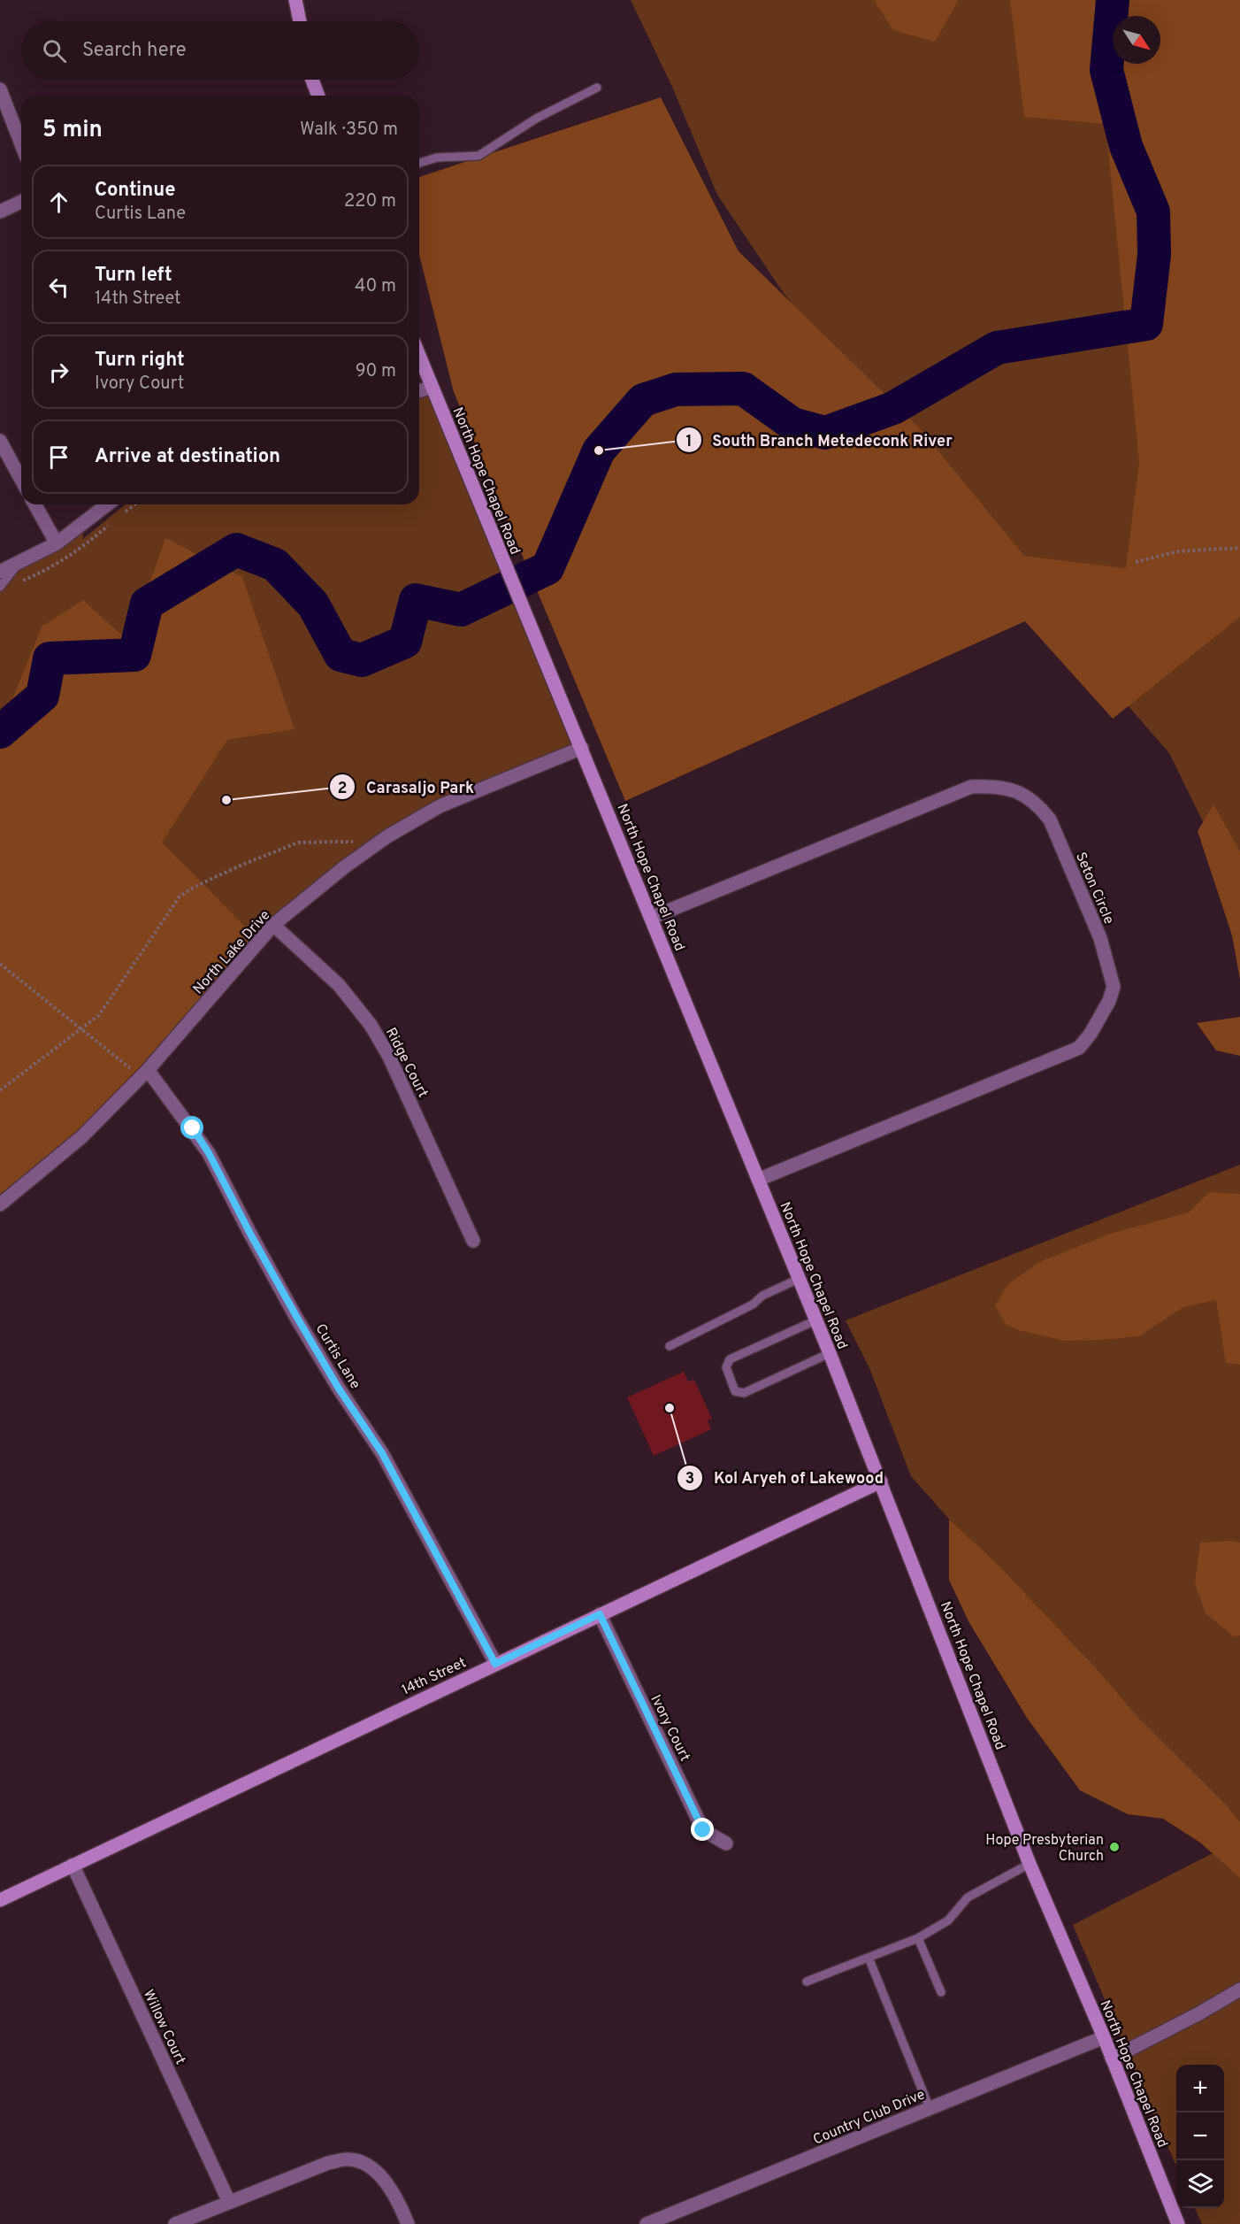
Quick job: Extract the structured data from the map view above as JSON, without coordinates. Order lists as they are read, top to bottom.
{
  "streets": {
    "main road": ["North Hope Chapel Road", "14th Street"],
    "street": [
      "Seton Circle",
      "North Lake Drive",
      "Ridge Court",
      "Curtis Lane",
      "Ivory Court",
      "Willow Court",
      "Country Club Drive"
    ]
  },
  "crossings": [
    ["North Hope Chapel Road", "Seton Circle"],
    ["North Hope Chapel Road", "North Lake Drive"],
    ["North Hope Chapel Road", "14th Street"],
    ["North Hope Chapel Road", "Country Club Drive"],
    ["North Lake Drive", "Ridge Court"],
    ["North Lake Drive", "Curtis Lane"],
    ["Curtis Lane", "14th Street"],
    ["14th Street", "Ivory Court"],
    ["14th Street", "Willow Court"]
  ],
  "places": [
    "South Branch Metedeconk River",
    "Carasaljo Park",
    "Kol Aryeh of Lakewood",
    "Hope Presbyterian Church"
  ],
  "north": "bottom right",
  "page": {
    "search": "Search here",
    "heading": ["5 min", "Walk · 350 m"],
    "list": [
      ["Continue", "Curtis Lane", "220 m"],
      ["Turn left", "14th Street", "40 m"],
      ["Turn right", "Ivory Court", "90 m"],
      "Arrive at destination"
    ],
    "map_buttons": ["+", "−"]
  }
}
